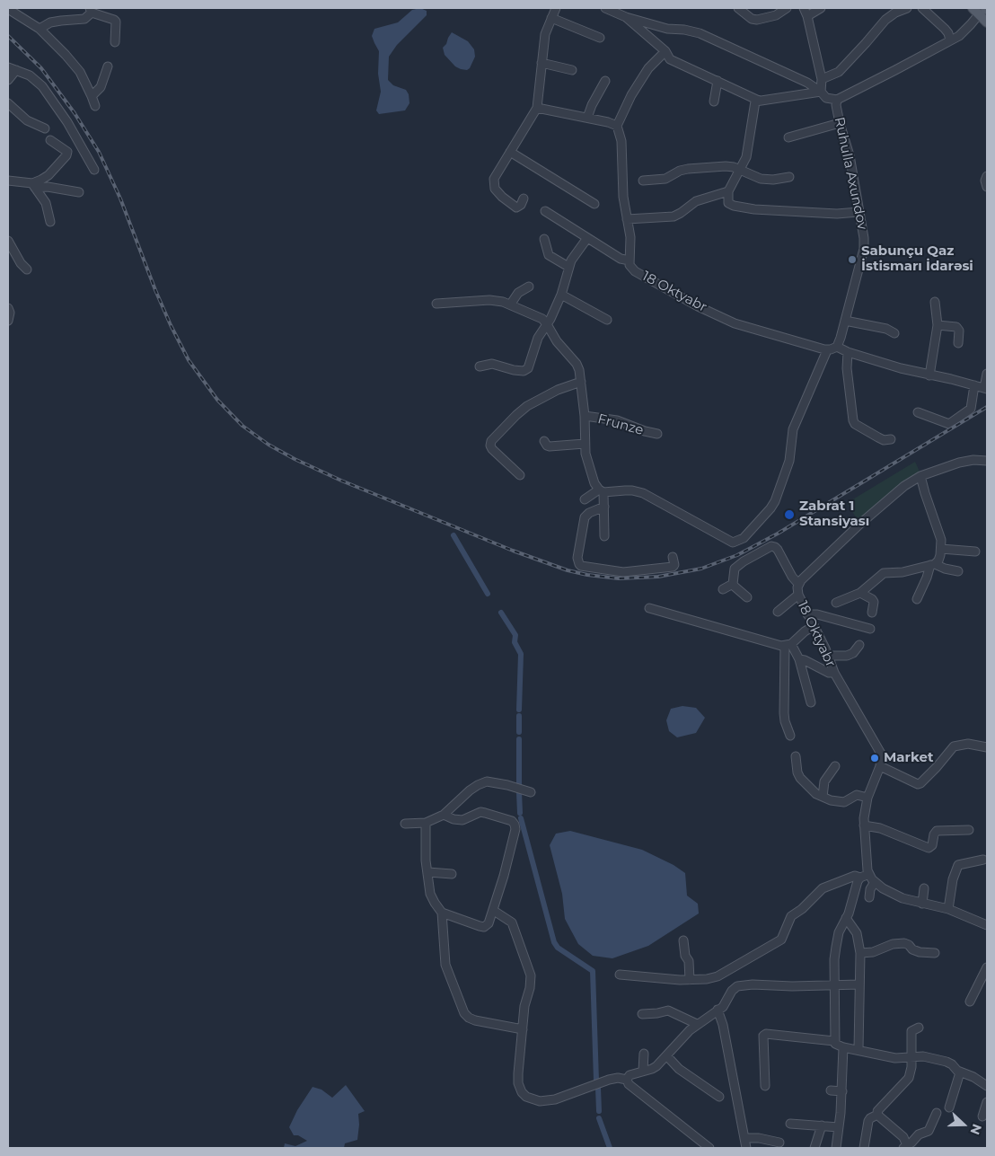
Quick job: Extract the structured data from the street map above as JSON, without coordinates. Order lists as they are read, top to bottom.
{
  "streets": {
    "street": ["Ruhulla Axundov", "18 Oktyabr", "Frunze"]
  },
  "places": ["Sabunçu Qaz İstismarı İdarəsi", "Zabrat 1 Stansiyası", "Market"],
  "north": "right"
}
